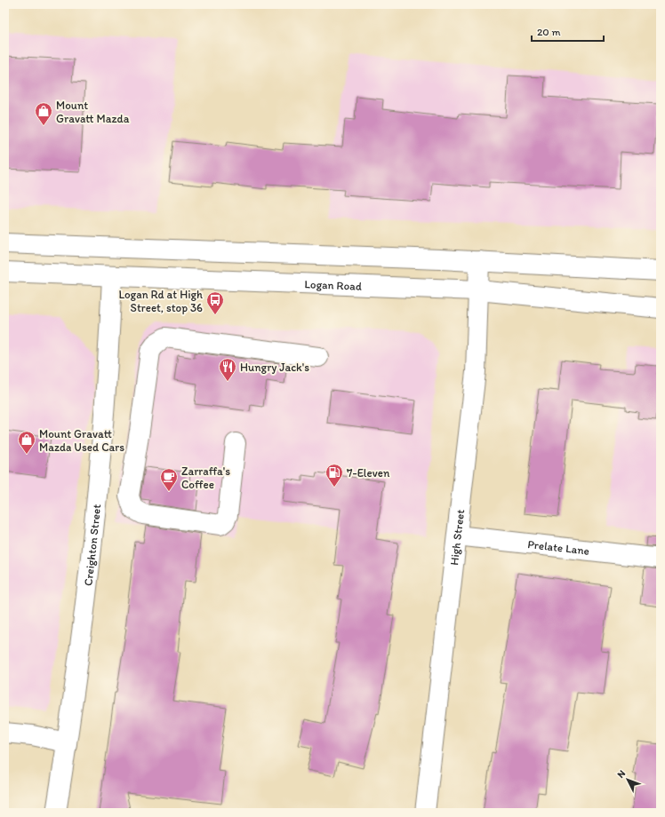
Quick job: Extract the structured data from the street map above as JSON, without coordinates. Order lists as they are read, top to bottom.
{
  "streets": {
    "main road": [
      "Logan Road",
      "High Street",
      "Creighton Street",
      "Prelate Lane"
    ]
  },
  "crossings": [
    ["Logan Road", "High Street"],
    ["Logan Road", "Creighton Street"],
    ["High Street", "Prelate Lane"]
  ],
  "places": {
    "shop": ["Mount Gravatt Mazda", "Mount Gravatt Mazda Used Cars"],
    "bus stop": ["Logan Rd at High Street, stop 36"],
    "restaurant": ["Hungry Jack's"],
    "fuel station": ["7-Eleven"],
    "cafe": ["Zarraffa's Coffee"]
  },
  "scale_bar": "20 m",
  "north": "top left"
}
